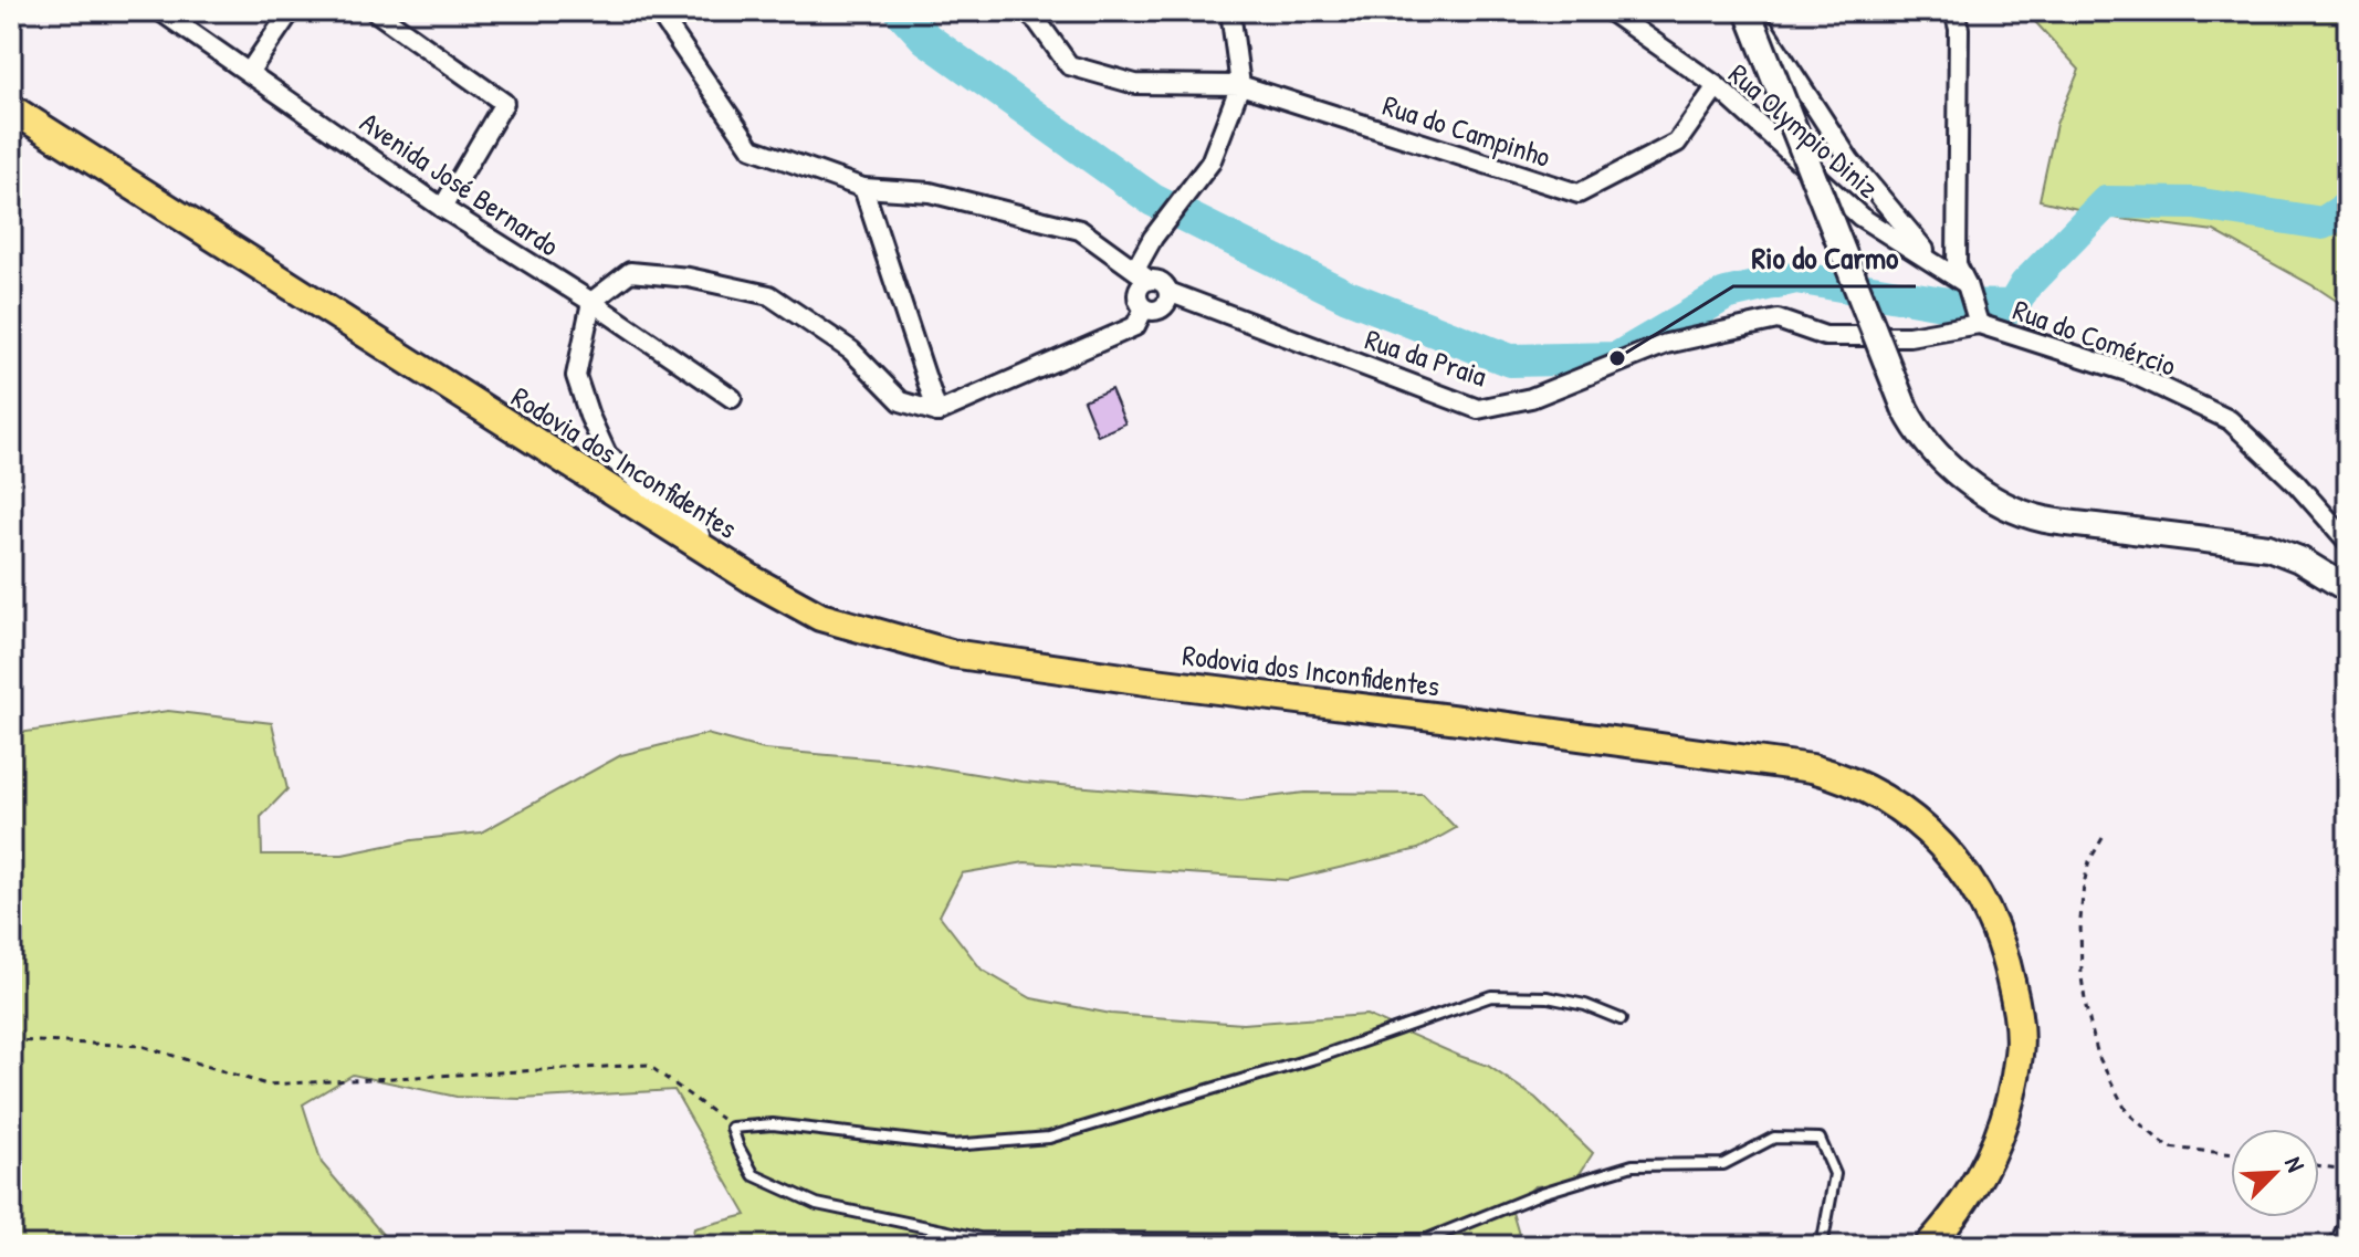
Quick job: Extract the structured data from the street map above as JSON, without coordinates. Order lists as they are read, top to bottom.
{
  "streets": {
    "main road": ["Rodovia dos Inconfidentes"],
    "street": [
      "Rua do Campinho",
      "Rua Olympio Diniz",
      "Avenida José Bernardo",
      "Rua do Comércio",
      "Rua da Praia"
    ]
  },
  "crossings": [
    ["Rua do Campinho", "Rua Olympio Diniz"],
    ["Rua do Comércio", "Rua da Praia"]
  ],
  "places": ["Rio do Carmo"],
  "north": "top right"
}
